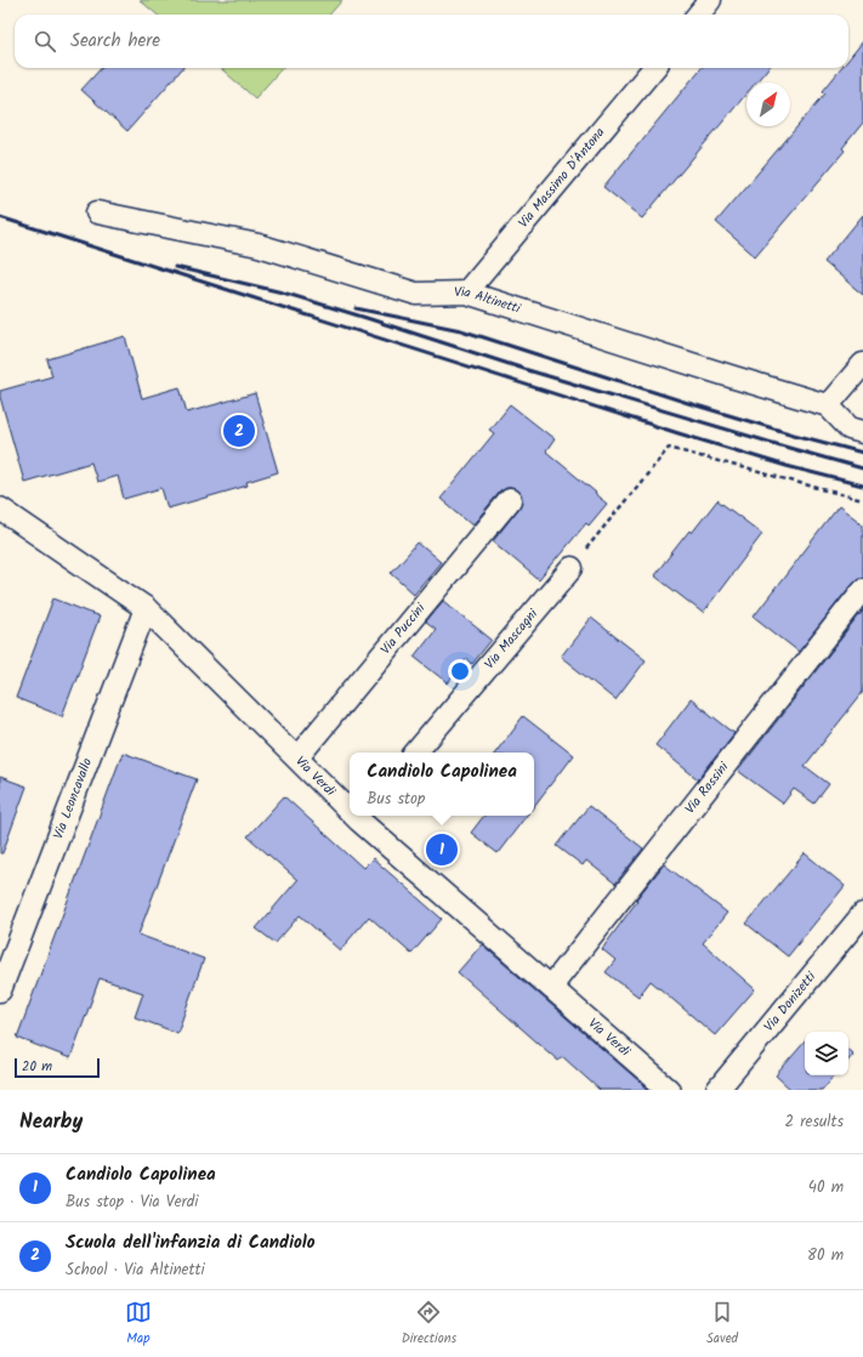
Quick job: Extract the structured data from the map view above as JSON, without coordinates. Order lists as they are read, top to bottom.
{
  "streets": {
    "street": [
      "Via Massimo D'Antona",
      "Via Altinetti",
      "Via Puccini",
      "Via Mascagni",
      "Via Verdi",
      "Via Rossini",
      "Via Leoncavallo",
      "Via Donizetti"
    ]
  },
  "crossings": [
    ["Via Massimo D'Antona", "Via Altinetti"],
    ["Via Puccini", "Via Verdi"],
    ["Via Verdi", "Via Rossini"],
    ["Via Verdi", "Via Leoncavallo"]
  ],
  "scale_bar": "20 m",
  "north": "top right",
  "page": {
    "search": "Search here",
    "pins": ["2", "1"],
    "popup": ["Candiolo Capolinea", "Bus stop"],
    "scale": "20 m",
    "heading": ["Nearby", "2 results"],
    "list": [
      {
        "mark": "1",
        "name": "Candiolo Capolinea",
        "note": "Bus stop · Via Verdi",
        "value": "40 m"
      },
      {
        "mark": "2",
        "name": "Scuola dell'infanzia di Candiolo",
        "note": "School · Via Altinetti",
        "value": "80 m"
      }
    ],
    "nav": ["Map", "Directions", "Saved"]
  }
}
